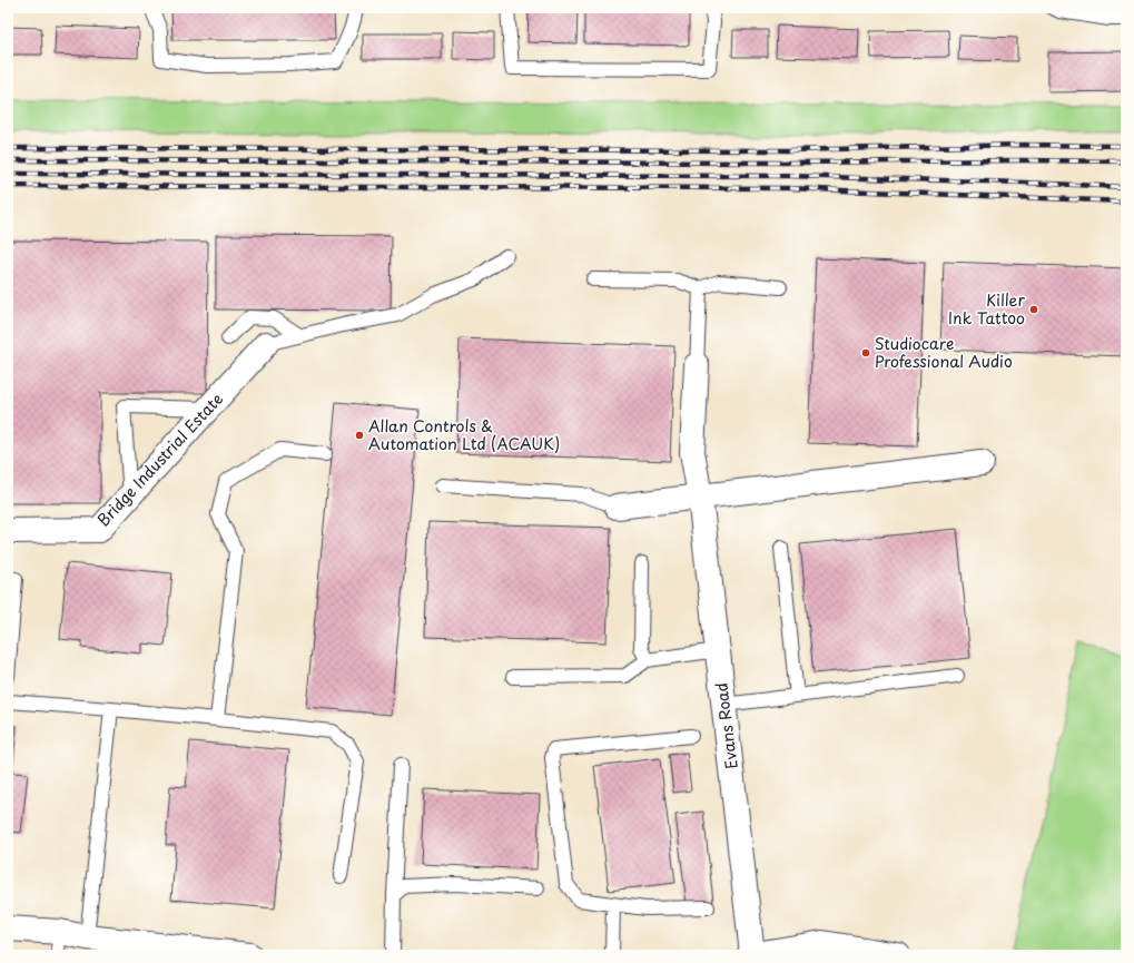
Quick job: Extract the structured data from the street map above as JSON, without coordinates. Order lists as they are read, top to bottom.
{
  "streets": {
    "street": ["Bridge Industrial Estate", "Evans Road"]
  },
  "places": ["Killer Ink Tattoo", "Studiocare Professional Audio", "Allan Controls & Automation Ltd (ACAUK)"]
}
